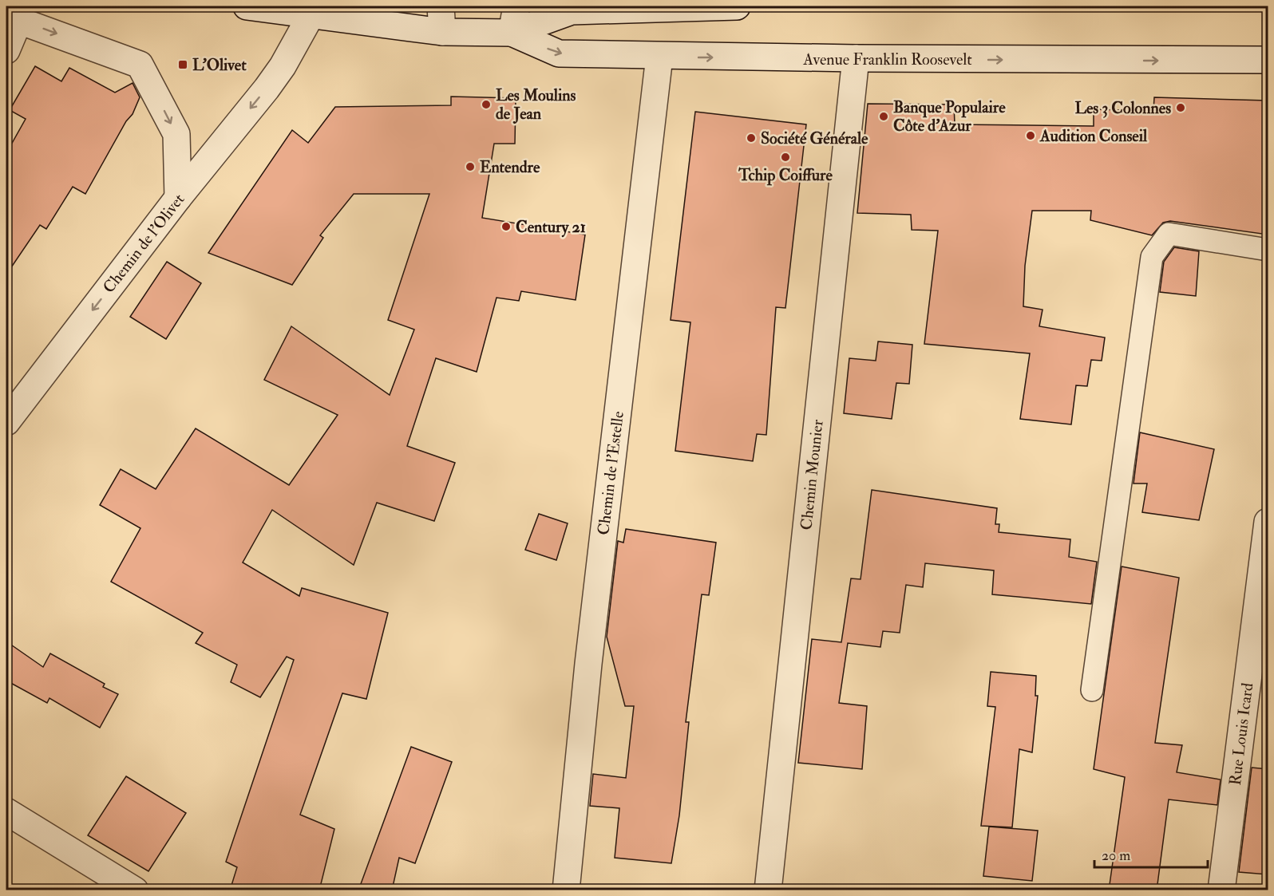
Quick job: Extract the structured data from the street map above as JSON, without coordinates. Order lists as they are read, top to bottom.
{
  "streets": {
    "street": [
      "Avenue Franklin Roosevelt",
      "Chemin de l'Olivet",
      "Chemin de l'Estelle",
      "Chemin Mounier",
      "Rue Louis Icard"
    ]
  },
  "crossings": [
    ["Avenue Franklin Roosevelt", "Chemin de l'Olivet"],
    ["Avenue Franklin Roosevelt", "Chemin de l'Estelle"],
    ["Avenue Franklin Roosevelt", "Chemin Mounier"]
  ],
  "one_way": ["Chemin de l'Olivet"],
  "places": {
    "transit": ["L'Olivet"],
    "other": [
      "Les Moulins de Jean",
      "Les 3 Colonnes",
      "Banque Populaire Côte d'Azur",
      "Audition Conseil",
      "Société Générale",
      "Tchip Coiffure",
      "Entendre",
      "Century 21"
    ]
  },
  "scale_bar": "20 m"
}
